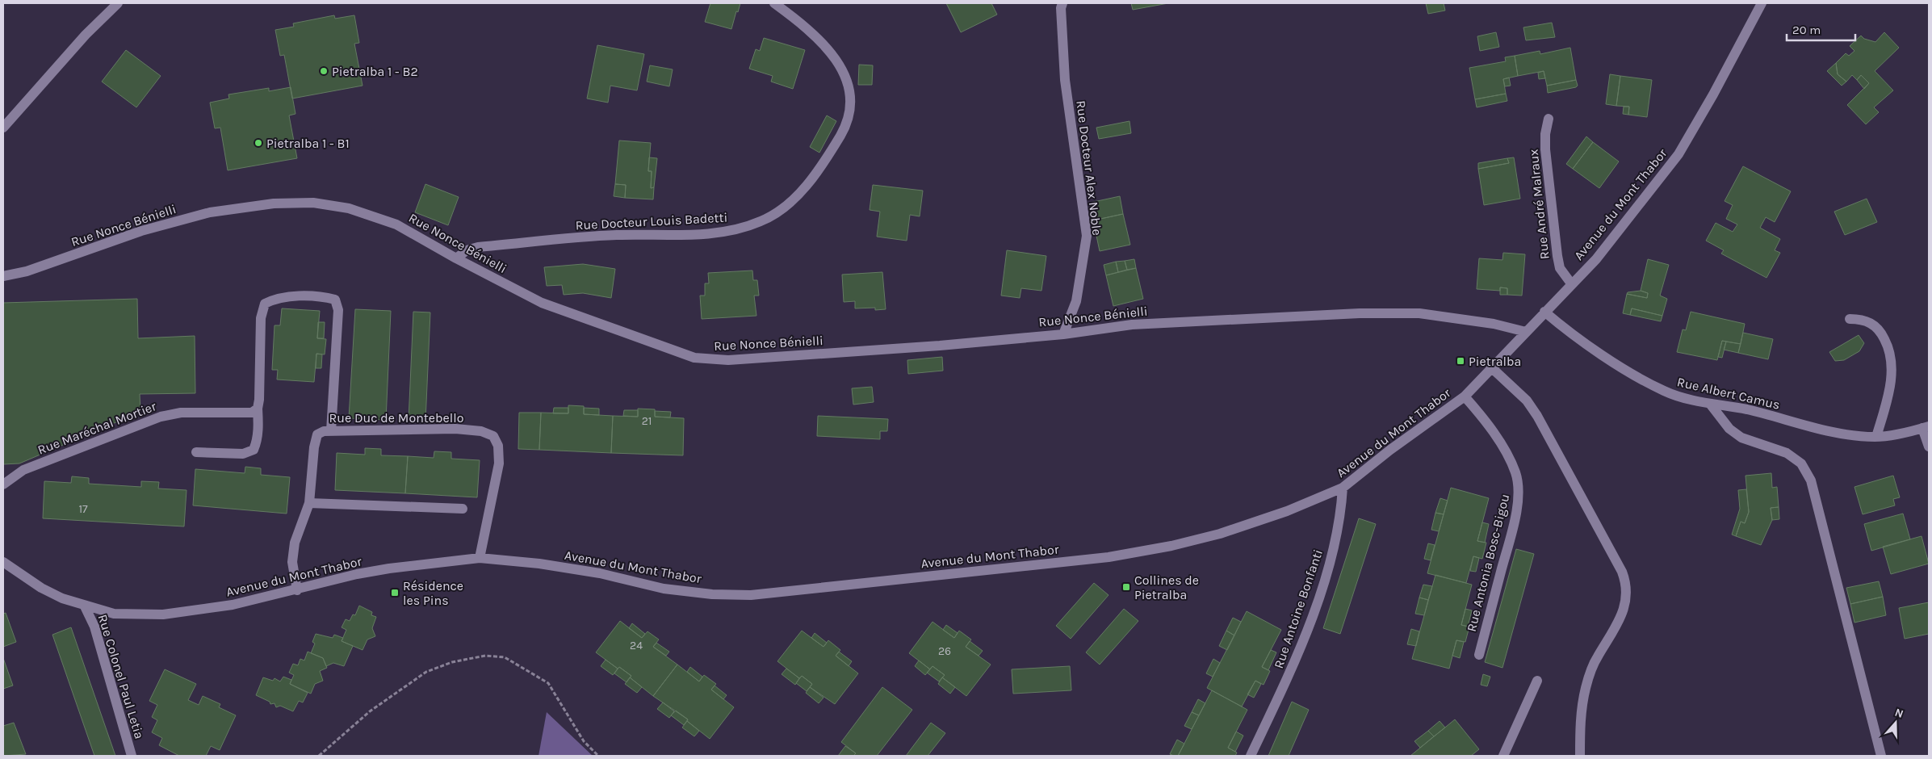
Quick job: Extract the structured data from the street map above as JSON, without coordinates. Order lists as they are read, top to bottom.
{
  "streets": {
    "street": [
      "Rue Docteur Alex Noble",
      "Rue André Malraux",
      "Avenue du Mont Thabor",
      "Rue Docteur Louis Badetti",
      "Rue Nonce Bénielli",
      "Rue Albert Camus",
      "Rue Duc de Montebello",
      "Rue Maréchal Mortier",
      "Rue Antonia Bosc-Bigou",
      "Rue Antoine Bonfanti",
      "Rue Colonel Paul Letia"
    ]
  },
  "crossings": [
    ["Rue Docteur Alex Noble", "Rue Nonce Bénielli"],
    ["Rue André Malraux", "Avenue du Mont Thabor"],
    ["Avenue du Mont Thabor", "Rue Nonce Bénielli"],
    ["Avenue du Mont Thabor", "Rue Albert Camus"],
    ["Avenue du Mont Thabor", "Rue Duc de Montebello"],
    ["Avenue du Mont Thabor", "Rue Antonia Bosc-Bigou"],
    ["Avenue du Mont Thabor", "Rue Antoine Bonfanti"],
    ["Avenue du Mont Thabor", "Rue Colonel Paul Letia"],
    ["Rue Docteur Louis Badetti", "Rue Nonce Bénielli"]
  ],
  "places": {
    "other": ["Pietralba 1 - B2", "Pietralba 1 - B1"],
    "transit": ["Pietralba", "Collines de Pietralba", "Résidence les Pins"]
  },
  "house_numbers": [
    "21",
    "17",
    "24",
    "26"
  ],
  "scale_bar": "20 m",
  "north": "top"
}
